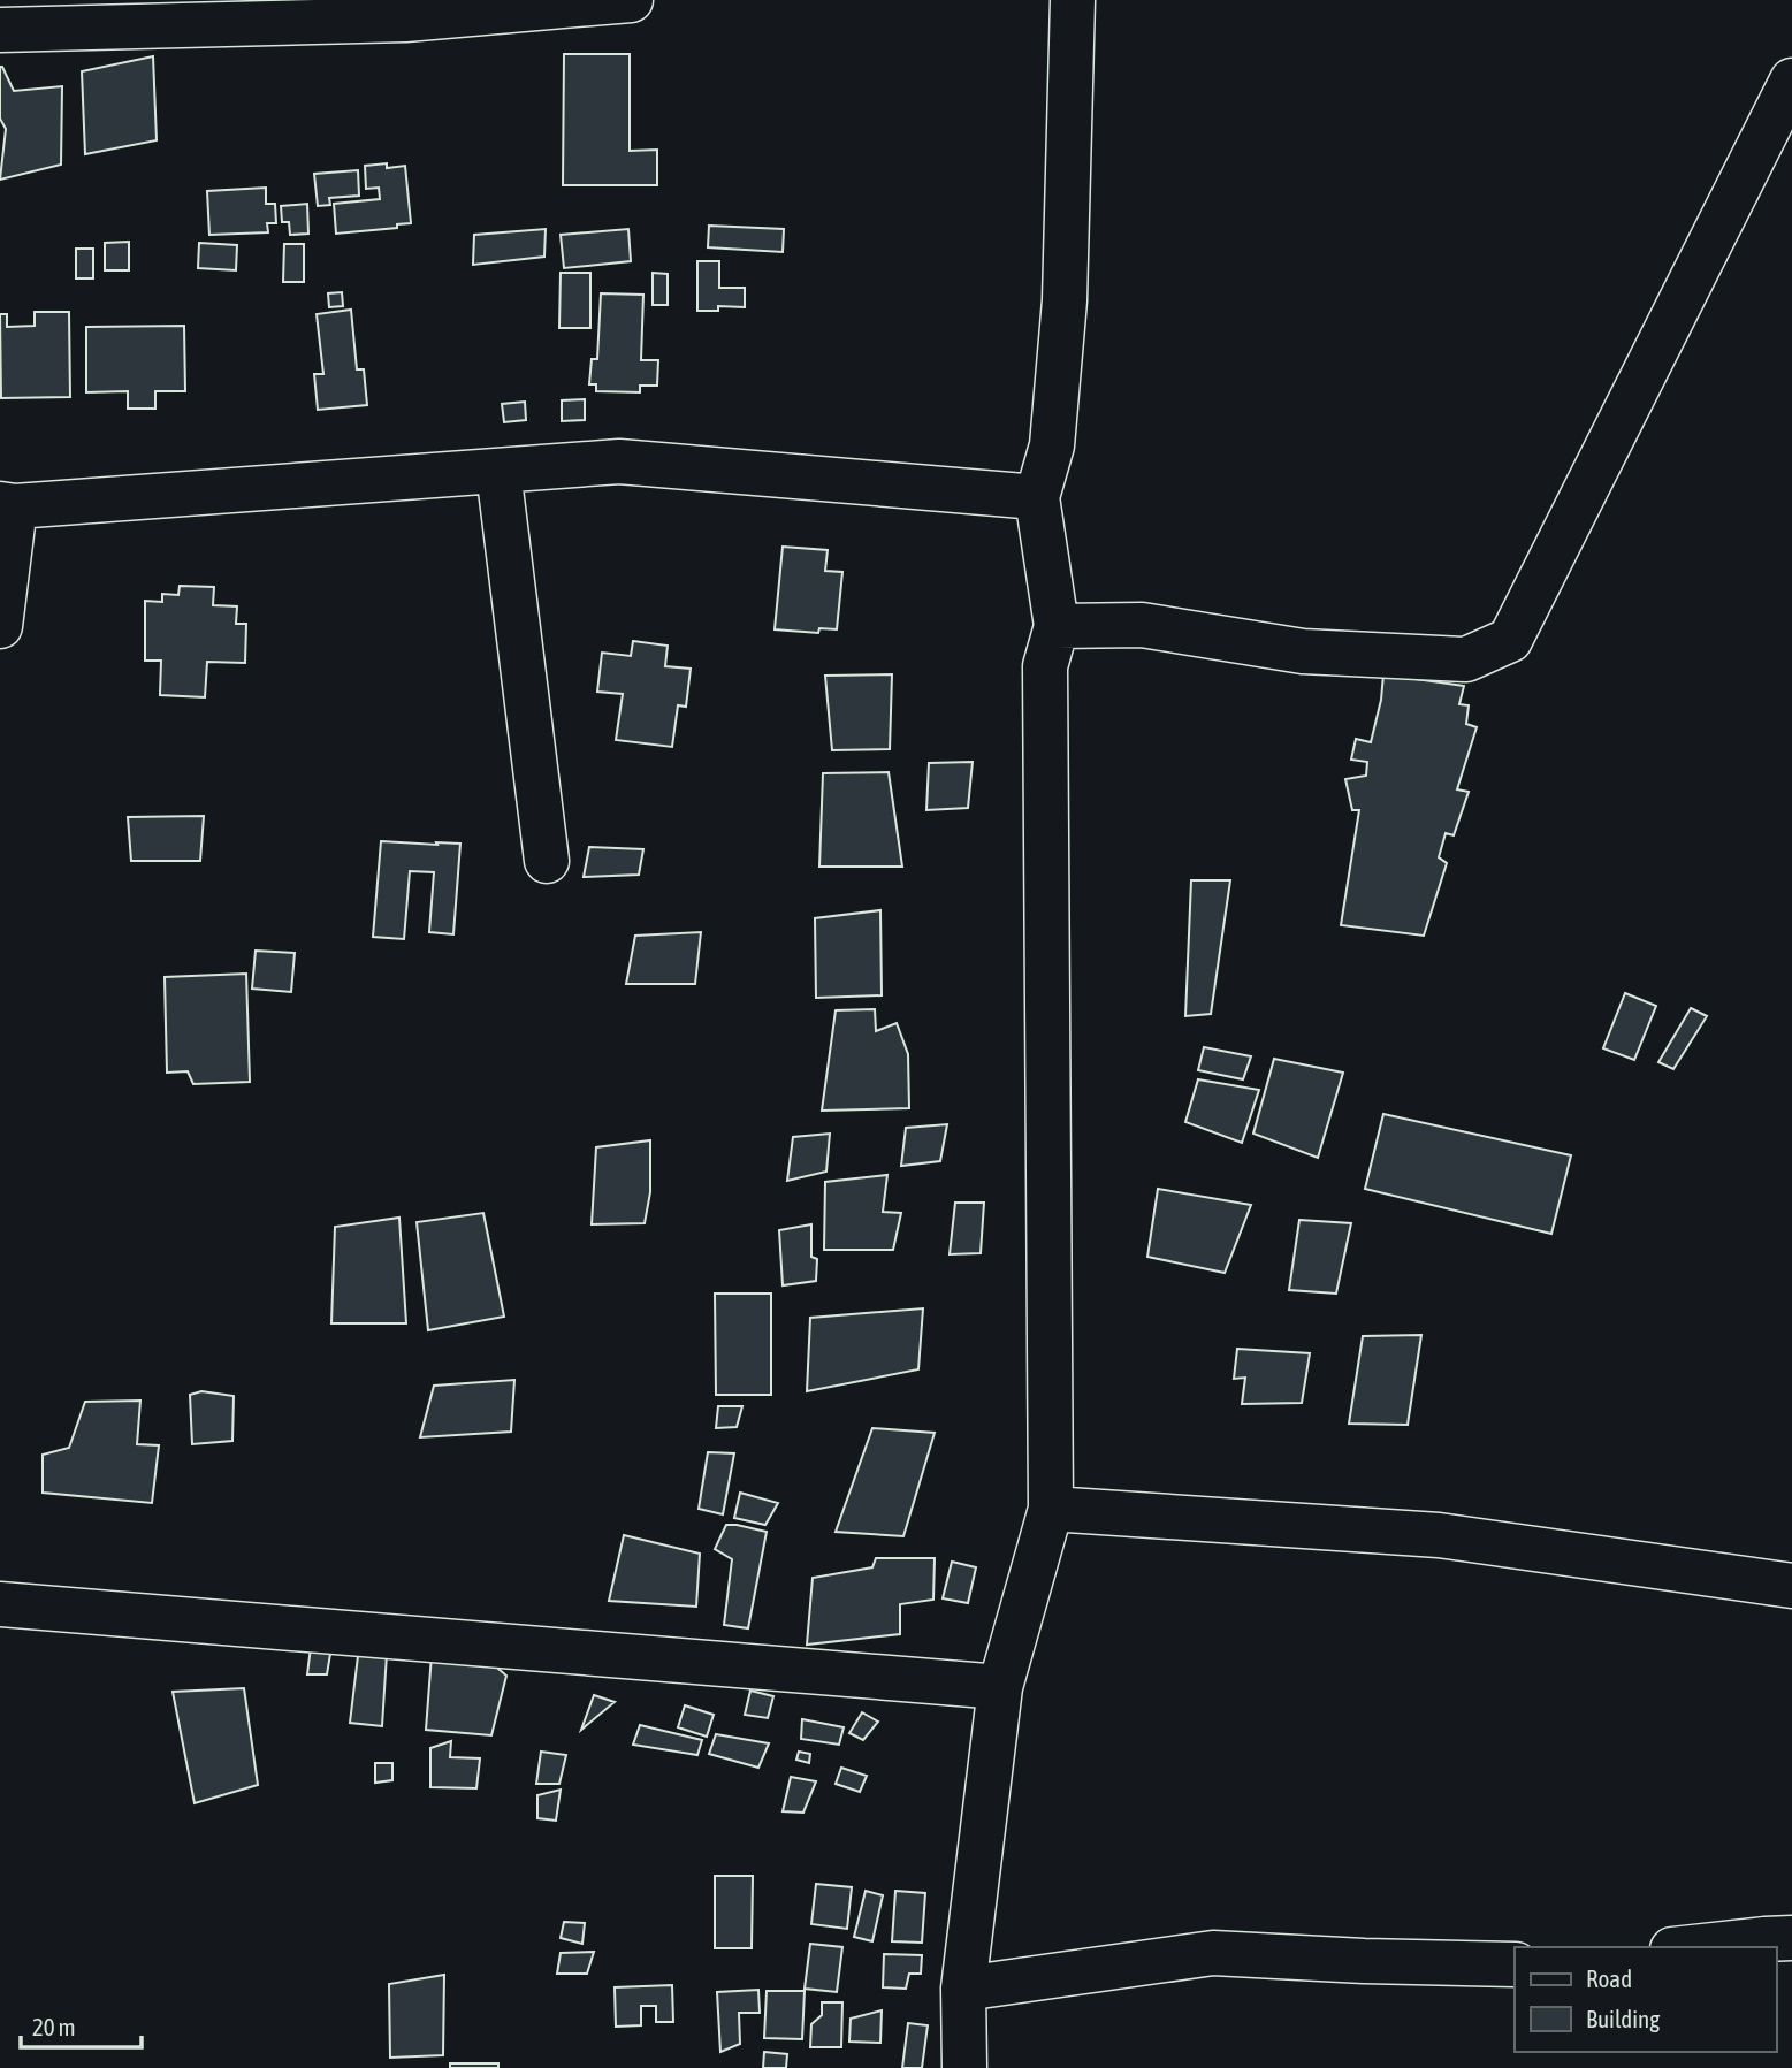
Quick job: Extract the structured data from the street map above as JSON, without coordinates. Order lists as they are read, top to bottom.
{
  "legend": ["Road", "Building"],
  "scale_bar": "20 m"
}
